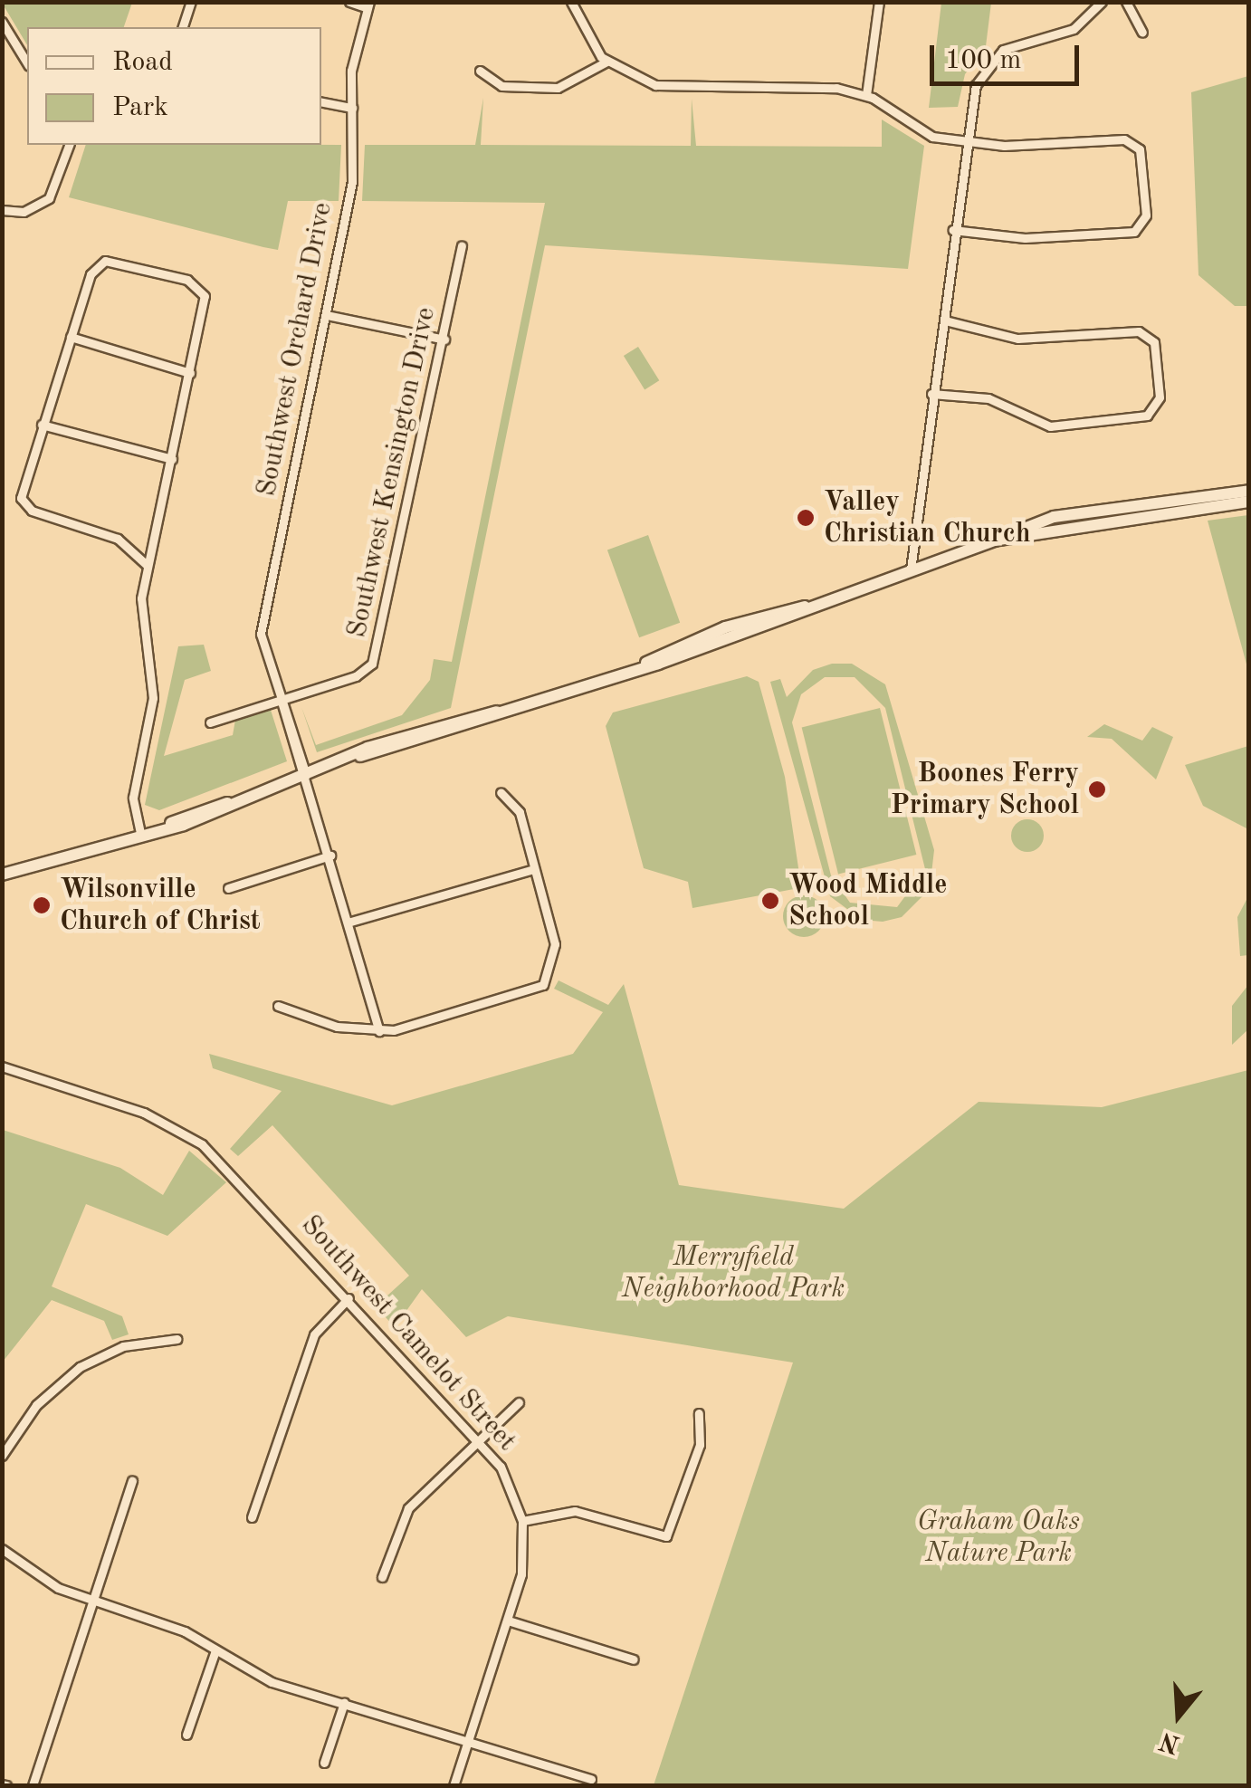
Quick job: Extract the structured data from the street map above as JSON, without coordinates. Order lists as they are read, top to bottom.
{
  "streets": {
    "street": ["Southwest Orchard Drive", "Southwest Kensington Drive", "Southwest Camelot Street"]
  },
  "crossings": [
    ["Southwest Orchard Drive", "Southwest Kensington Drive"]
  ],
  "parks": ["Merryfield Neighborhood Park", "Graham Oaks Nature Park"],
  "places": [
    "Valley Christian Church",
    "Boones Ferry Primary School",
    "Wood Middle School",
    "Wilsonville Church of Christ"
  ],
  "legend": ["Road", "Park"],
  "scale_bar": "100 m",
  "north": "bottom"
}
